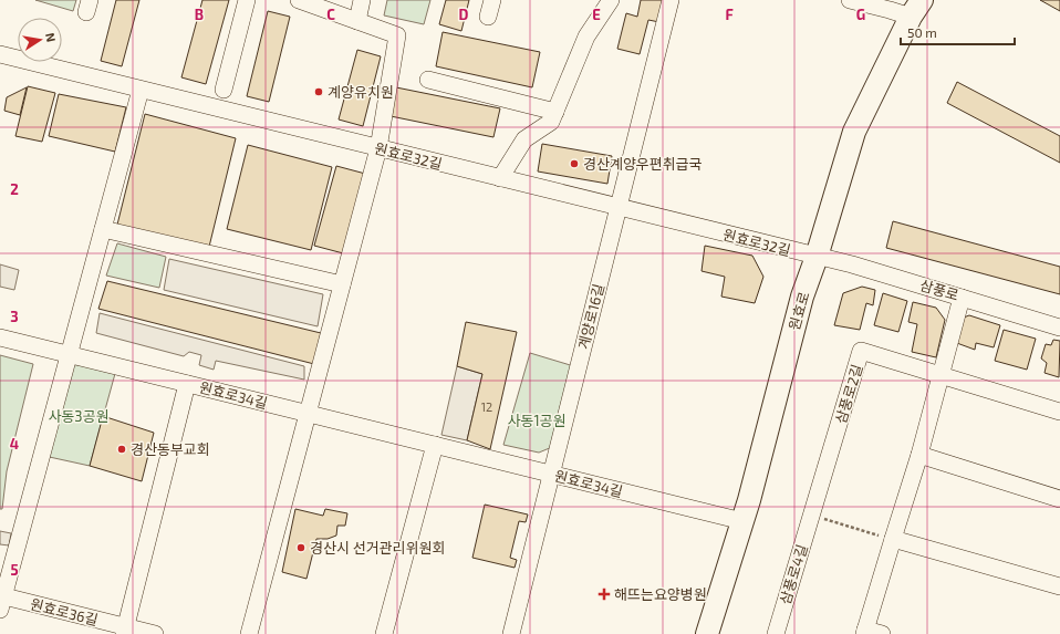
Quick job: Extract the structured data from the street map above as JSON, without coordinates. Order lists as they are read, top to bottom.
{
  "streets": {
    "main road": ["원효로"],
    "street": [
      "원효로32길",
      "삼풍로",
      "계양로16길",
      "삼풍로2길",
      "원효로34길",
      "삼풍로4길",
      "원효로36길"
    ]
  },
  "crossings": [
    ["원효로32길", "삼풍로"],
    ["원효로32길", "원효로"],
    ["원효로32길", "계양로16길"],
    ["삼풍로", "원효로"],
    ["원효로", "원효로34길"],
    ["계양로16길", "원효로34길"],
    ["삼풍로2길", "삼풍로4길"],
    ["원효로34길", "원효로36길"]
  ],
  "parks": ["사동3공원", "사동1공원"],
  "places": {
    "other": [
      "계양유치원",
      "경산계양우편취급국",
      "경산동부교회",
      "경산시 선거관리위원회"
    ],
    "health": ["해뜨는요양병원"]
  },
  "house_numbers": ["12"],
  "scale_bar": "50 m",
  "north": "right",
  "grid": {
    "columns": [
      "B",
      "C",
      "D",
      "E",
      "F",
      "G"
    ],
    "rows": [
      "2",
      "3",
      "4",
      "5"
    ]
  }
}
